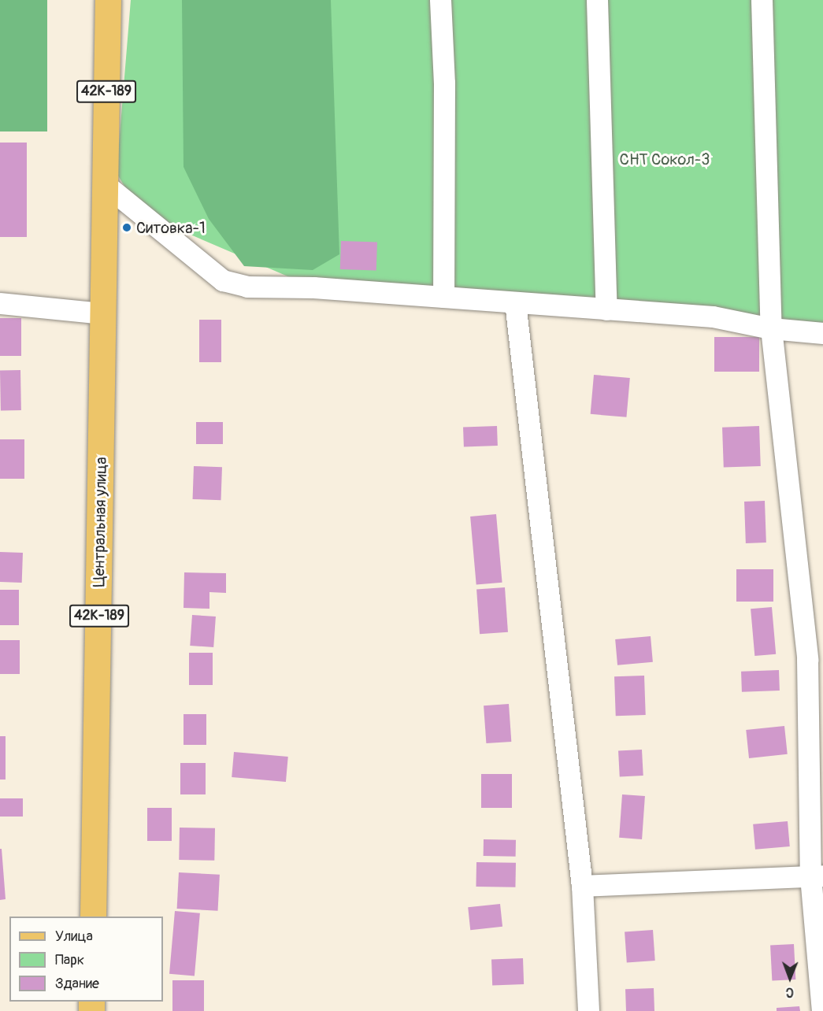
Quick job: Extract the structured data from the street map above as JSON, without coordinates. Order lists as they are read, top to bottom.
{
  "streets": {
    "main road": ["42К-189", "Центральная улица"]
  },
  "crossings": [
    ["42К-189", "Центральная улица"]
  ],
  "parks": ["СНТ Сокол-3"],
  "places": ["Ситовка-1"],
  "legend": ["Улица", "Парк", "Здание"],
  "north": "bottom"
}
